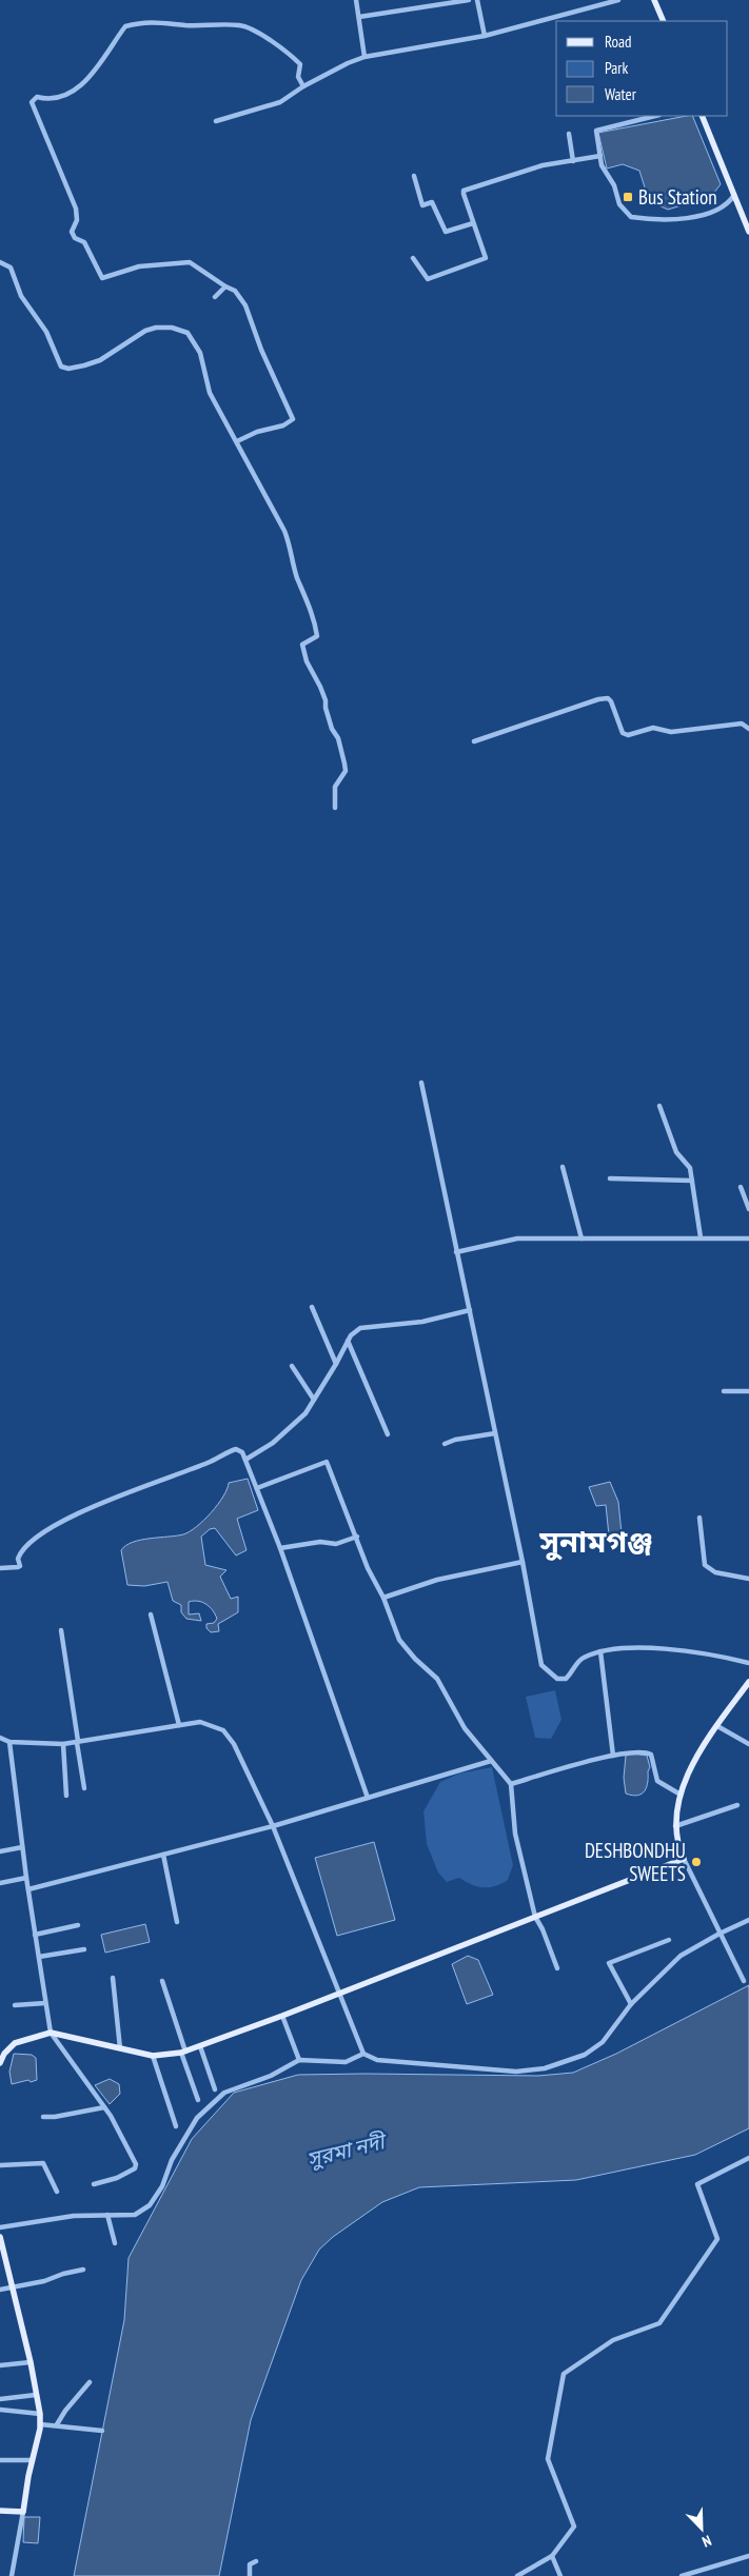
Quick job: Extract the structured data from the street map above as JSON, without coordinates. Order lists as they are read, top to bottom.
{
  "districts": ["সুনামগঞ্জ"],
  "water": ["সুরমা নদী"],
  "places": {
    "transit": ["Bus Station"],
    "other": ["DESHBONDHU SWEETS"]
  },
  "legend": ["Road", "Park", "Water"],
  "north": "bottom right"
}
